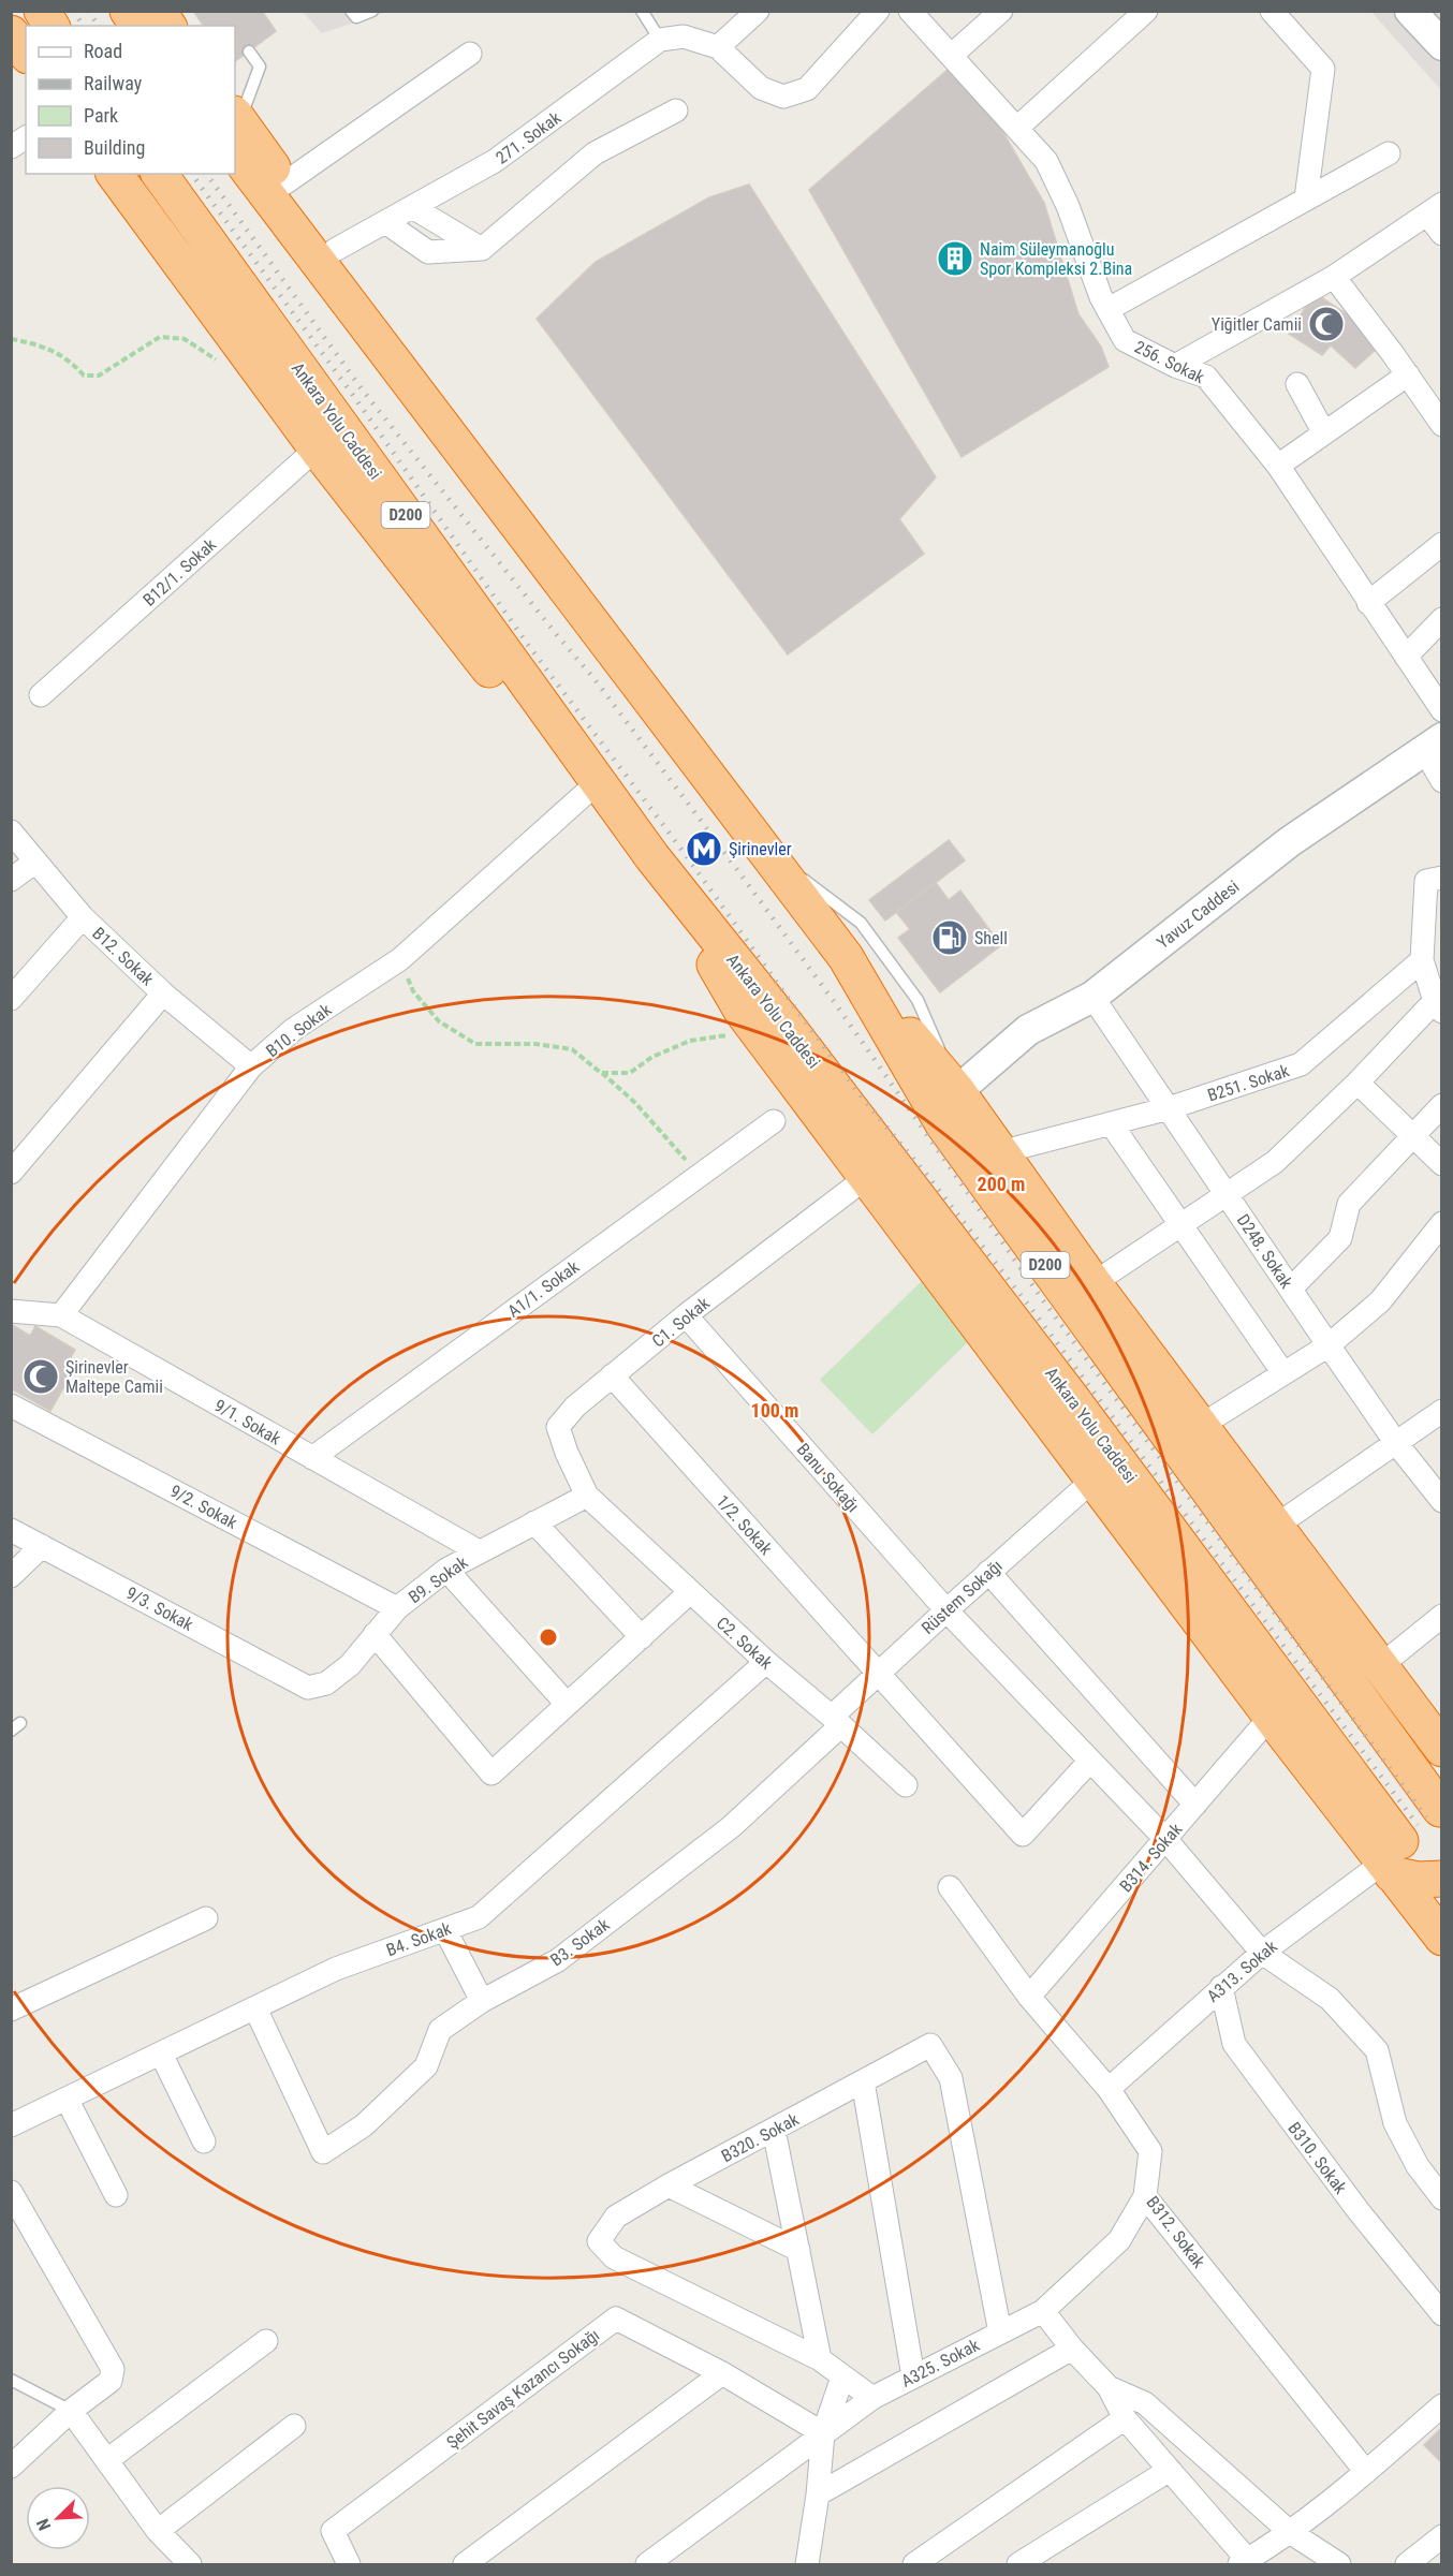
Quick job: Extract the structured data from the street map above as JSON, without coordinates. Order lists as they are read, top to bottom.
{
  "streets": {
    "highway": ["Ankara Yolu Caddesi", "D200"],
    "main road": ["Yavuz Caddesi"],
    "street": [
      "271. Sokak",
      "256. Sokak",
      "B12/1. Sokak",
      "B12. Sokak",
      "B10. Sokak",
      "B251. Sokak",
      "D248. Sokak",
      "A1/1. Sokak",
      "C1. Sokak",
      "9/1. Sokak",
      "Banu Sokağı",
      "9/2. Sokak",
      "1/2. Sokak",
      "B9. Sokak",
      "Rüstem Sokağı",
      "9/3. Sokak",
      "C2. Sokak",
      "B314. Sokak",
      "B4. Sokak",
      "B3. Sokak",
      "A313. Sokak",
      "B320. Sokak",
      "B310. Sokak",
      "B312. Sokak",
      "A325. Sokak",
      "Şehit Savaş Kazancı Sokağı"
    ]
  },
  "crossings": [
    ["Ankara Yolu Caddesi", "A313. Sokak"],
    ["Yavuz Caddesi", "D248. Sokak"],
    ["B12. Sokak", "B10. Sokak"],
    ["B10. Sokak", "9/1. Sokak"],
    ["B251. Sokak", "D248. Sokak"],
    ["A1/1. Sokak", "9/1. Sokak"],
    ["C1. Sokak", "Banu Sokağı"],
    ["C1. Sokak", "1/2. Sokak"],
    ["C1. Sokak", "B9. Sokak"],
    ["C1. Sokak", "C2. Sokak"],
    ["9/1. Sokak", "B9. Sokak"],
    ["Banu Sokağı", "1/2. Sokak"],
    ["Banu Sokağı", "Rüstem Sokağı"],
    ["Banu Sokağı", "B314. Sokak"],
    ["Banu Sokağı", "A313. Sokak"],
    ["9/2. Sokak", "B9. Sokak"],
    ["1/2. Sokak", "Rüstem Sokağı"],
    ["B9. Sokak", "9/3. Sokak"],
    ["B9. Sokak", "C2. Sokak"],
    ["Rüstem Sokağı", "C2. Sokak"],
    ["Rüstem Sokağı", "B3. Sokak"],
    ["C2. Sokak", "B4. Sokak"],
    ["C2. Sokak", "B3. Sokak"],
    ["B314. Sokak", "B312. Sokak"],
    ["B4. Sokak", "B3. Sokak"],
    ["A313. Sokak", "B310. Sokak"],
    ["A313. Sokak", "B312. Sokak"],
    ["B320. Sokak", "A325. Sokak"],
    ["B312. Sokak", "A325. Sokak"],
    ["A325. Sokak", "Şehit Savaş Kazancı Sokağı"]
  ],
  "places": {
    "building": ["Naim Süleymanoğlu Spor Kompleksi 2.Bina"],
    "mosque": ["Yiğitler Camii", "Şirinevler Maltepe Camii"],
    "metro station": ["Şirinevler"],
    "fuel station": ["Shell"]
  },
  "legend": [
    "Road",
    "Railway",
    "Park",
    "Building"
  ],
  "north": "bottom left",
  "rings": ["200 m", "100 m"]
}
